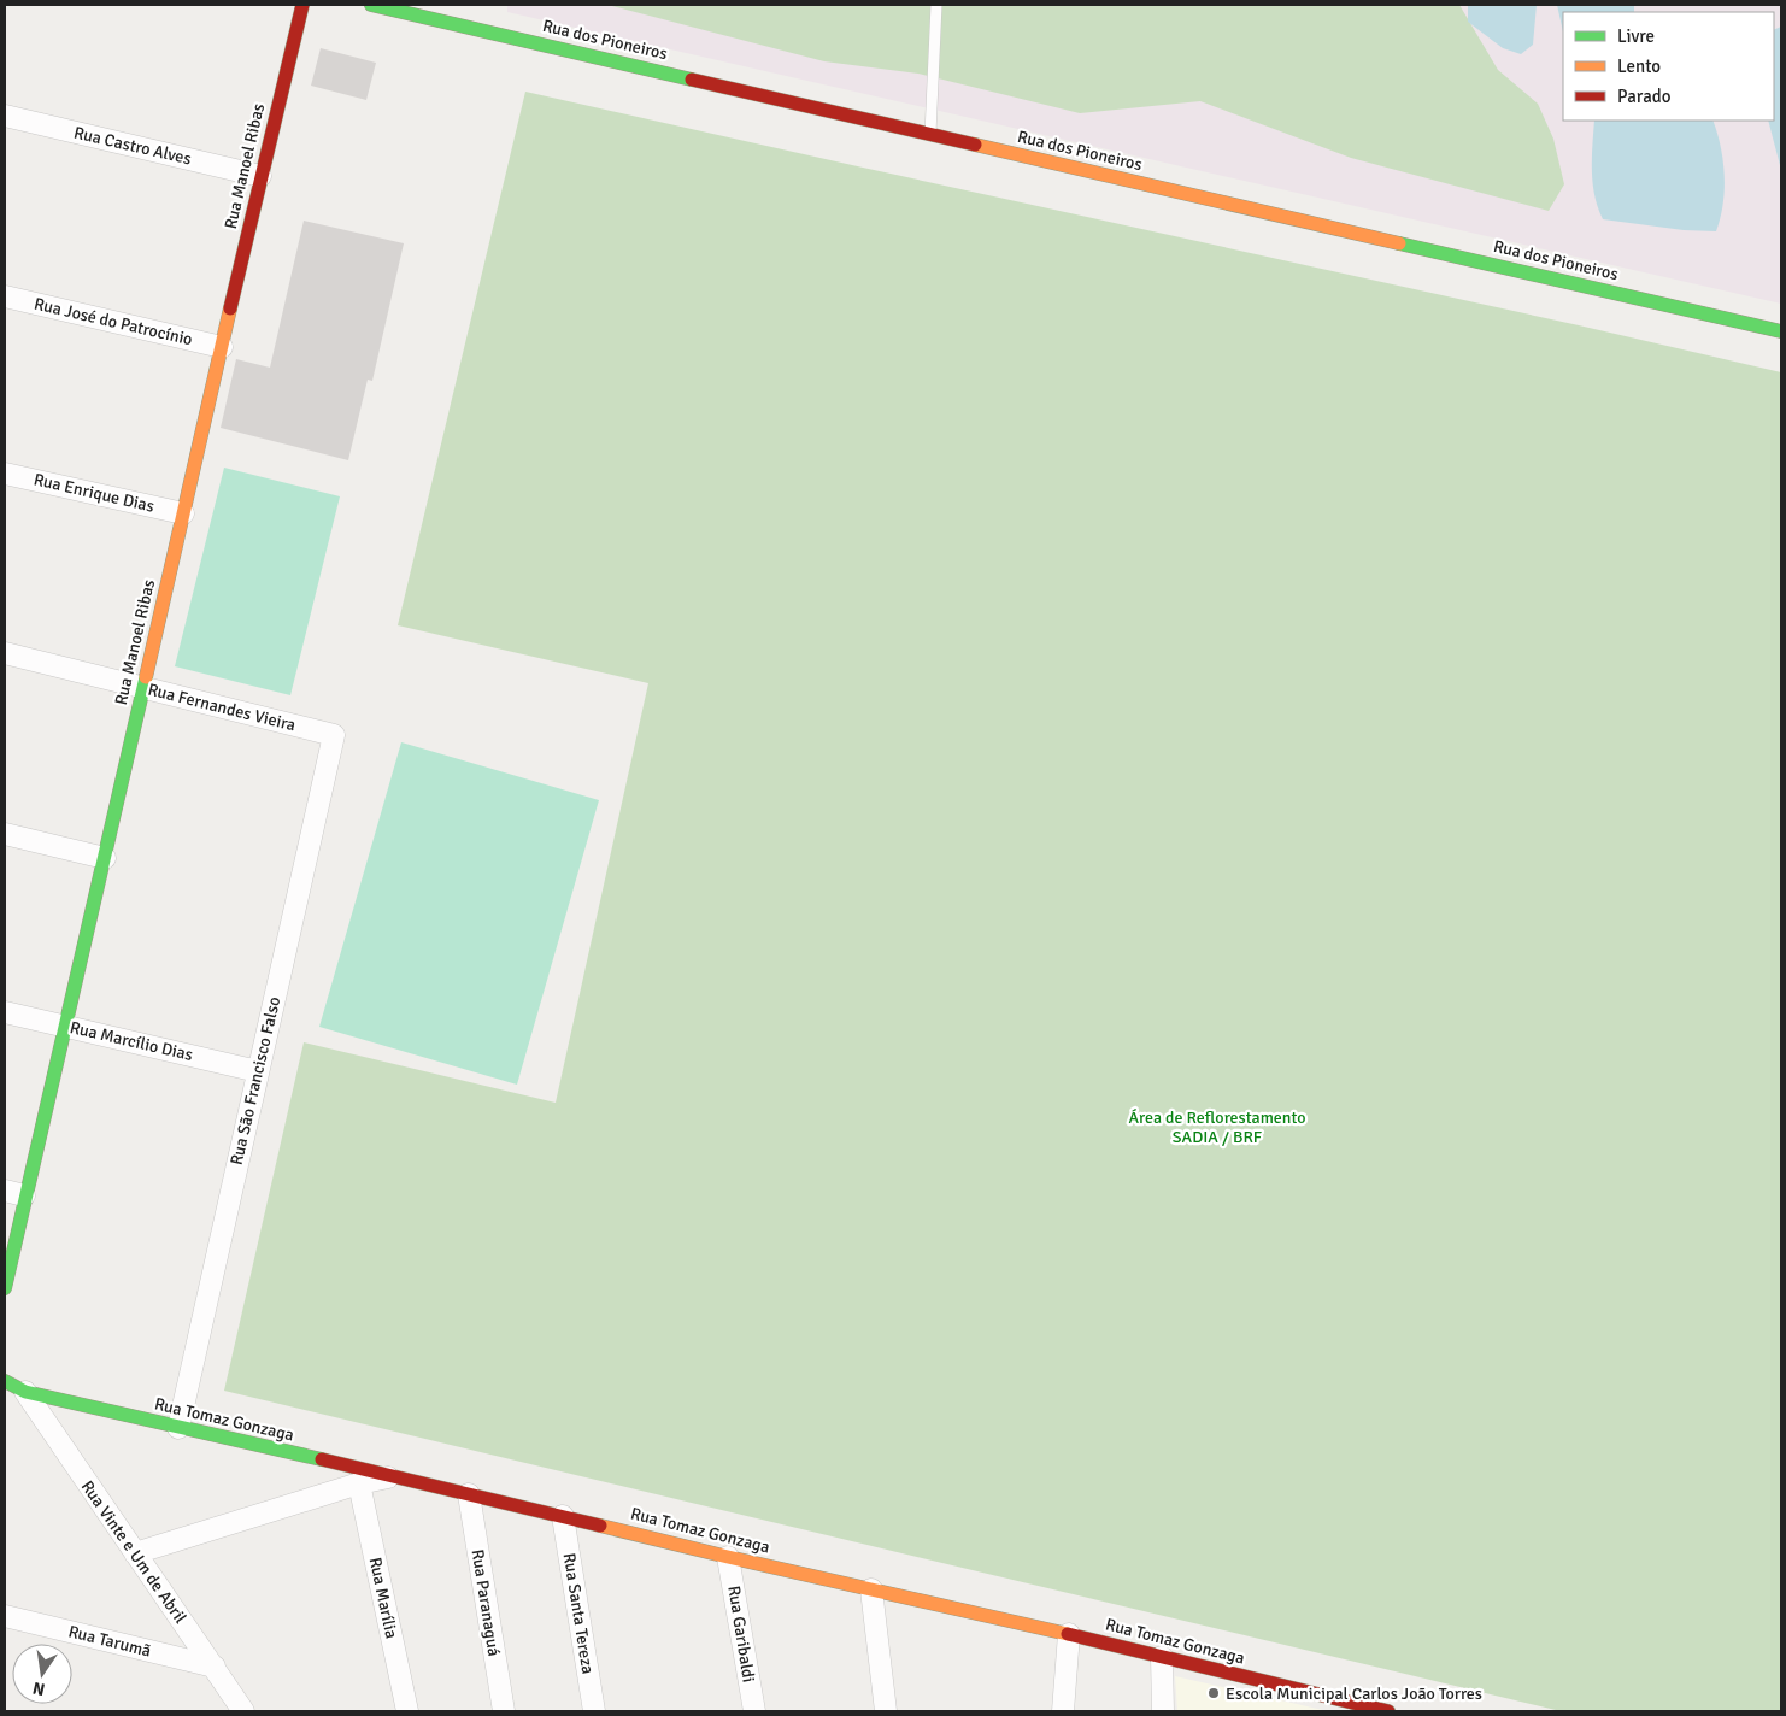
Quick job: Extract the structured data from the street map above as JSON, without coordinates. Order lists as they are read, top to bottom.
{
  "streets": {
    "street": [
      "Rua dos Pioneiros",
      "Rua Castro Alves",
      "Rua Manoel Ribas",
      "Rua José do Patrocínio",
      "Rua Enrique Dias",
      "Rua Fernandes Vieira",
      "Rua Marcílio Dias",
      "Rua São Francisco Falso",
      "Rua Tomaz Gonzaga",
      "Rua Vinte e Um de Abril",
      "Rua Marília",
      "Rua Paranaguá",
      "Rua Santa Tereza",
      "Rua Garibaldi",
      "Rua Tarumã"
    ]
  },
  "crossings": [
    ["Rua Castro Alves", "Rua Manoel Ribas"],
    ["Rua Manoel Ribas", "Rua José do Patrocínio"],
    ["Rua Manoel Ribas", "Rua Enrique Dias"],
    ["Rua Manoel Ribas", "Rua Fernandes Vieira"],
    ["Rua Manoel Ribas", "Rua Marcílio Dias"],
    ["Rua Fernandes Vieira", "Rua São Francisco Falso"],
    ["Rua Marcílio Dias", "Rua São Francisco Falso"],
    ["Rua São Francisco Falso", "Rua Tomaz Gonzaga"],
    ["Rua Tomaz Gonzaga", "Rua Vinte e Um de Abril"],
    ["Rua Tomaz Gonzaga", "Rua Paranaguá"],
    ["Rua Tomaz Gonzaga", "Rua Santa Tereza"],
    ["Rua Tomaz Gonzaga", "Rua Garibaldi"],
    ["Rua Vinte e Um de Abril", "Rua Tarumã"]
  ],
  "parks": ["Área de Reflorestamento SADIA / BRF"],
  "places": ["Escola Municipal Carlos João Torres"],
  "legend": ["Livre", "Lento", "Parado"],
  "north": "bottom"
}
